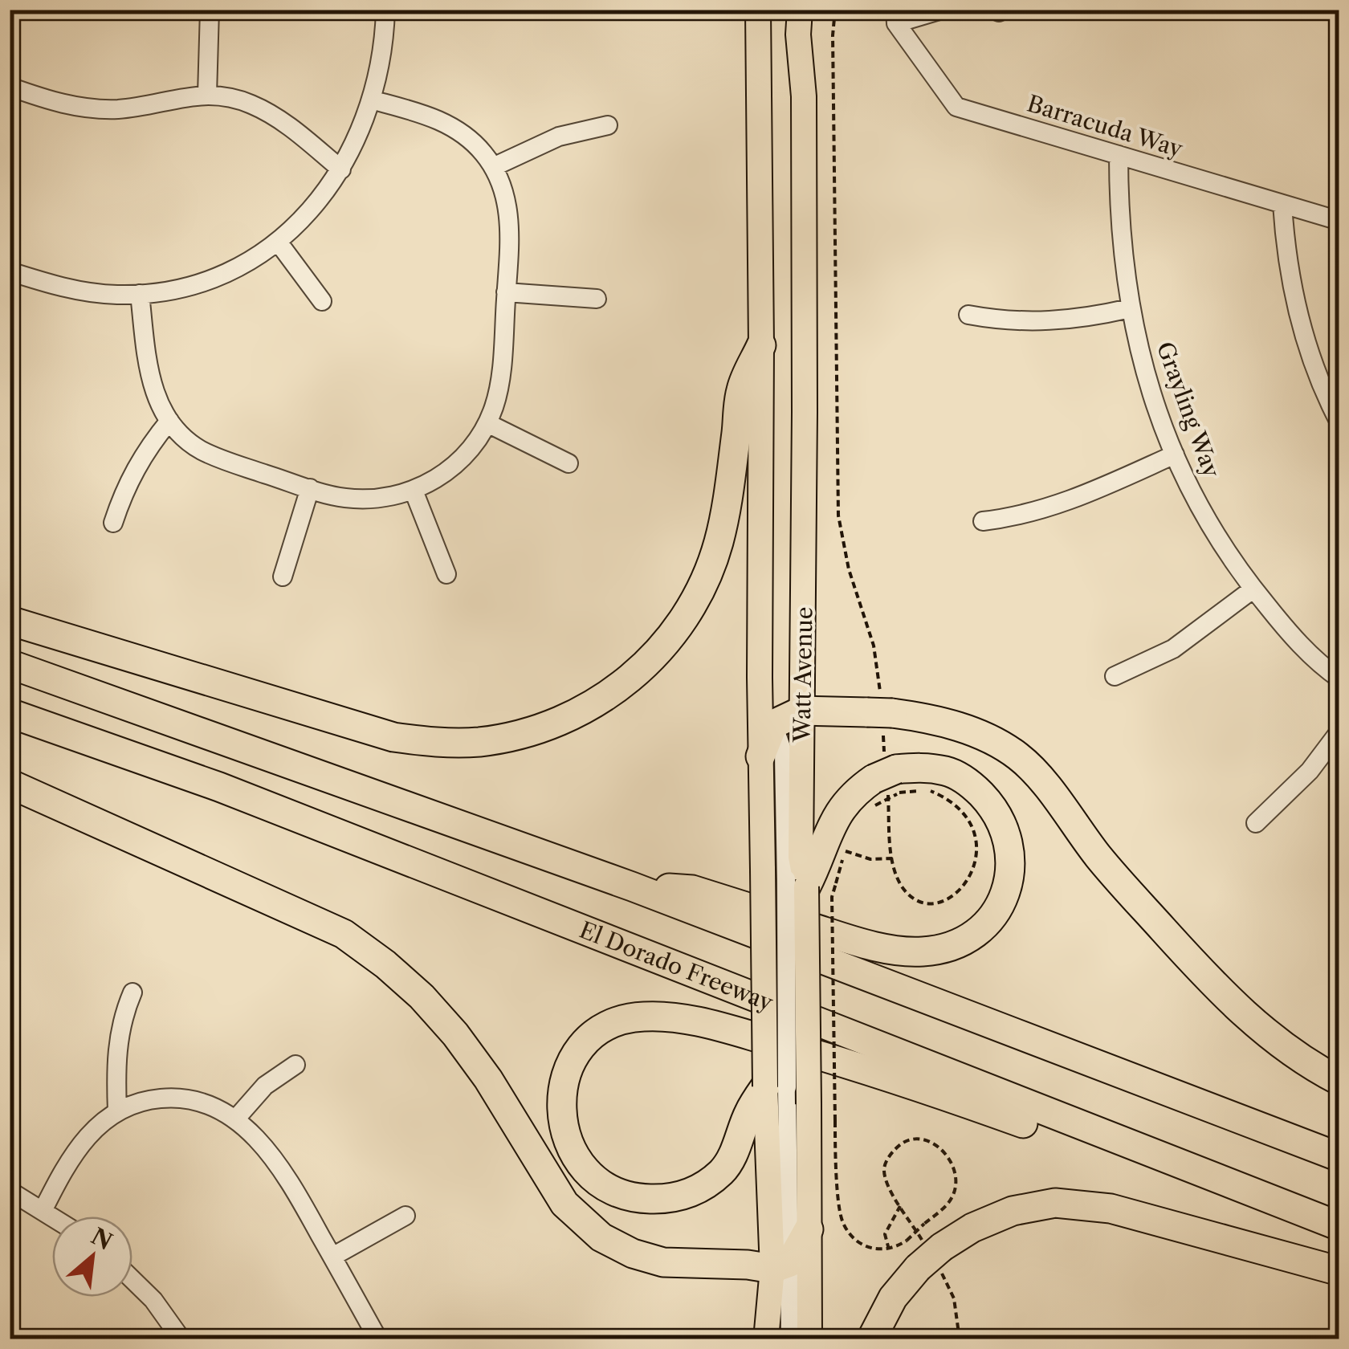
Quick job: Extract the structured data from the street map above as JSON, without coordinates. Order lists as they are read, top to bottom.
{
  "streets": {
    "highway": ["El Dorado Freeway"],
    "main road": ["Watt Avenue"],
    "street": ["Barracuda Way", "Grayling Way"]
  },
  "crossings": [
    ["Barracuda Way", "Grayling Way"]
  ],
  "north": "top right"
}
